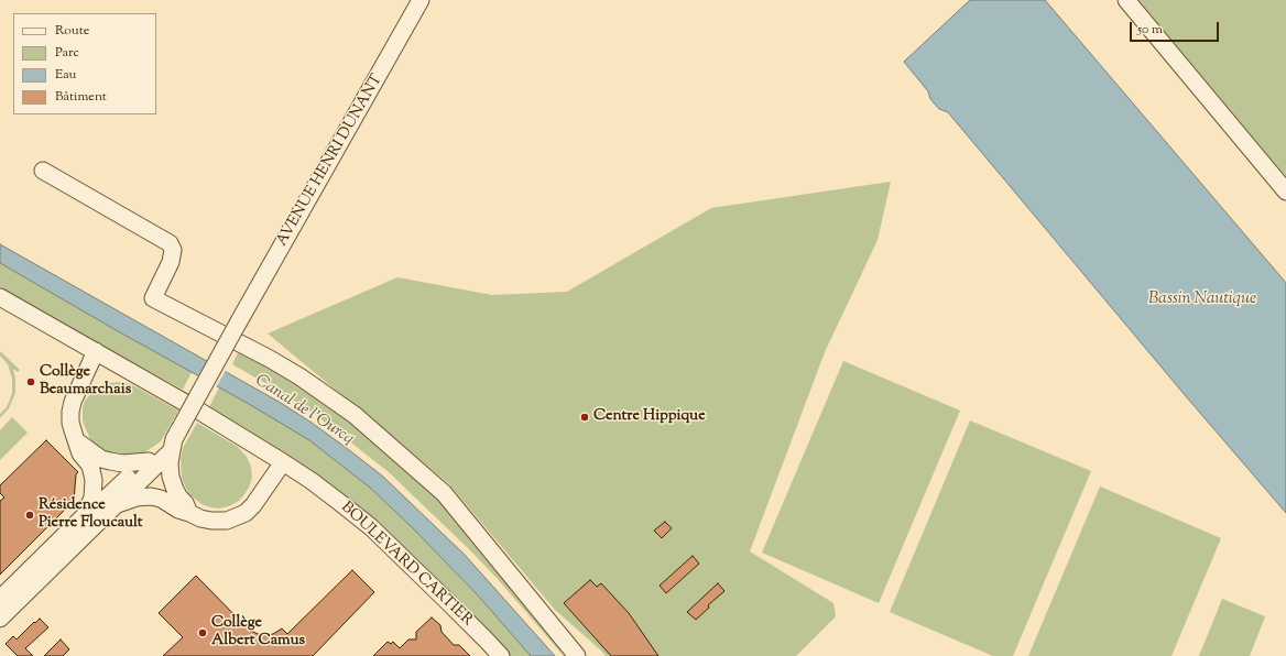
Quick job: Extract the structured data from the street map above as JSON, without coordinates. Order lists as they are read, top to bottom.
{
  "streets": {
    "street": ["AVENUE HENRI DUNANT", "BOULEVARD CARTIER"]
  },
  "water": ["Bassin Nautique", "Canal de l'Ourcq"],
  "places": [
    "Collège Beaumarchais",
    "Centre Hippique",
    "Résidence Pierre Floucault",
    "Collège Albert Camus"
  ],
  "legend": [
    "Route",
    "Parc",
    "Eau",
    "Bâtiment"
  ],
  "scale_bar": "50 m"
}
